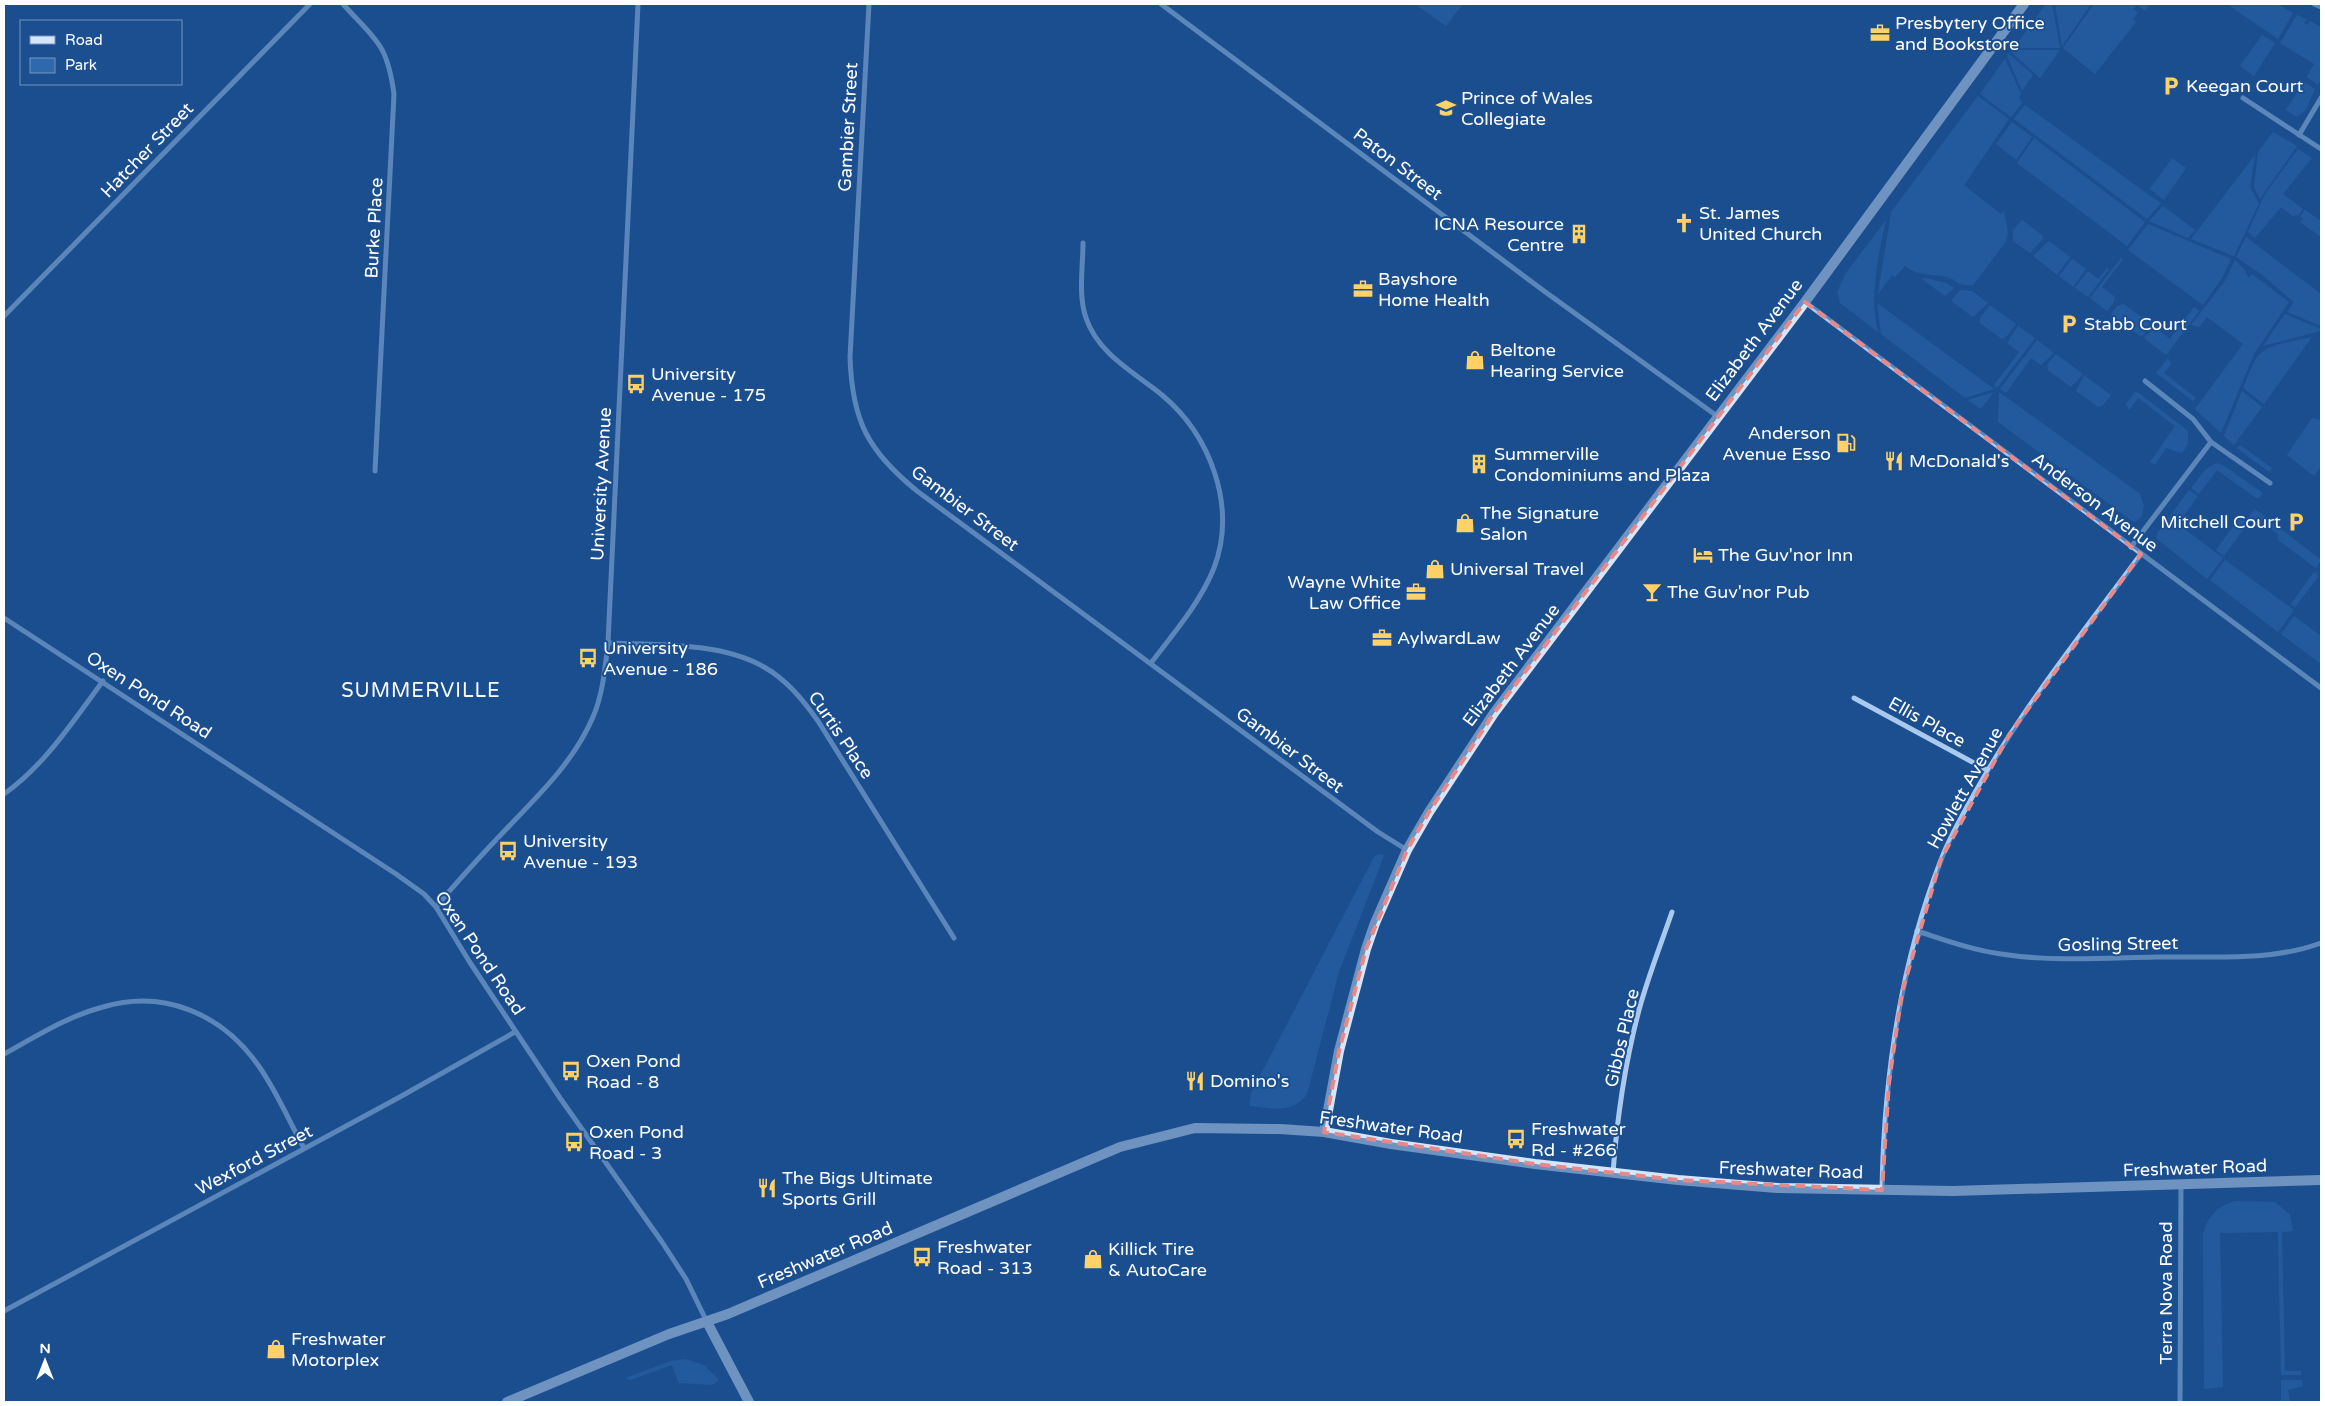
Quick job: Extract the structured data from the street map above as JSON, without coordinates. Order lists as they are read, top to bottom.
{
  "streets": {
    "main road": ["Elizabeth Avenue", "Freshwater Road"],
    "street": [
      "Gambier Street",
      "Hatcher Street",
      "Paton Street",
      "Burke Place",
      "University Avenue",
      "Anderson Avenue",
      "Oxen Pond Road",
      "Ellis Place",
      "Curtis Place",
      "Howlett Avenue",
      "Gosling Street",
      "Gibbs Place",
      "Wexford Street",
      "Terra Nova Road"
    ]
  },
  "crossings": [
    ["Gambier Street", "Elizabeth Avenue"],
    ["Paton Street", "Elizabeth Avenue"],
    ["Elizabeth Avenue", "Anderson Avenue"],
    ["Elizabeth Avenue", "Freshwater Road"],
    ["University Avenue", "Oxen Pond Road"],
    ["University Avenue", "Curtis Place"],
    ["Anderson Avenue", "Howlett Avenue"],
    ["Oxen Pond Road", "Freshwater Road"],
    ["Oxen Pond Road", "Wexford Street"],
    ["Ellis Place", "Howlett Avenue"],
    ["Howlett Avenue", "Gosling Street"],
    ["Howlett Avenue", "Freshwater Road"],
    ["Gibbs Place", "Freshwater Road"],
    ["Freshwater Road", "Terra Nova Road"]
  ],
  "districts": ["SUMMERVILLE"],
  "places": {
    "office": [
      "Presbytery Office and Bookstore",
      "Bayshore Home Health",
      "Wayne White Law Office",
      "AylwardLaw"
    ],
    "parking": ["Keegan Court", "Stabb Court", "Mitchell Court"],
    "school or university": ["Prince of Wales Collegiate"],
    "church": ["St. James United Church"],
    "building": ["ICNA Resource Centre", "Summerville Condominiums and Plaza"],
    "shop": [
      "Beltone Hearing Service",
      "The Signature Salon",
      "Universal Travel",
      "Killick Tire & AutoCare",
      "Freshwater Motorplex"
    ],
    "bus stop": [
      "University Avenue - 175",
      "University Avenue - 186",
      "University Avenue - 193",
      "Oxen Pond Road - 8",
      "Freshwater Rd - #266",
      "Oxen Pond Road - 3",
      "Freshwater Road - 313"
    ],
    "fuel station": ["Anderson Avenue Esso"],
    "restaurant": ["McDonald's", "Domino's", "The Bigs Ultimate Sports Grill"],
    "hotel": ["The Guv'nor Inn"],
    "bar": ["The Guv'nor Pub"]
  },
  "legend": ["Road", "Park"],
  "north": "top"
}
